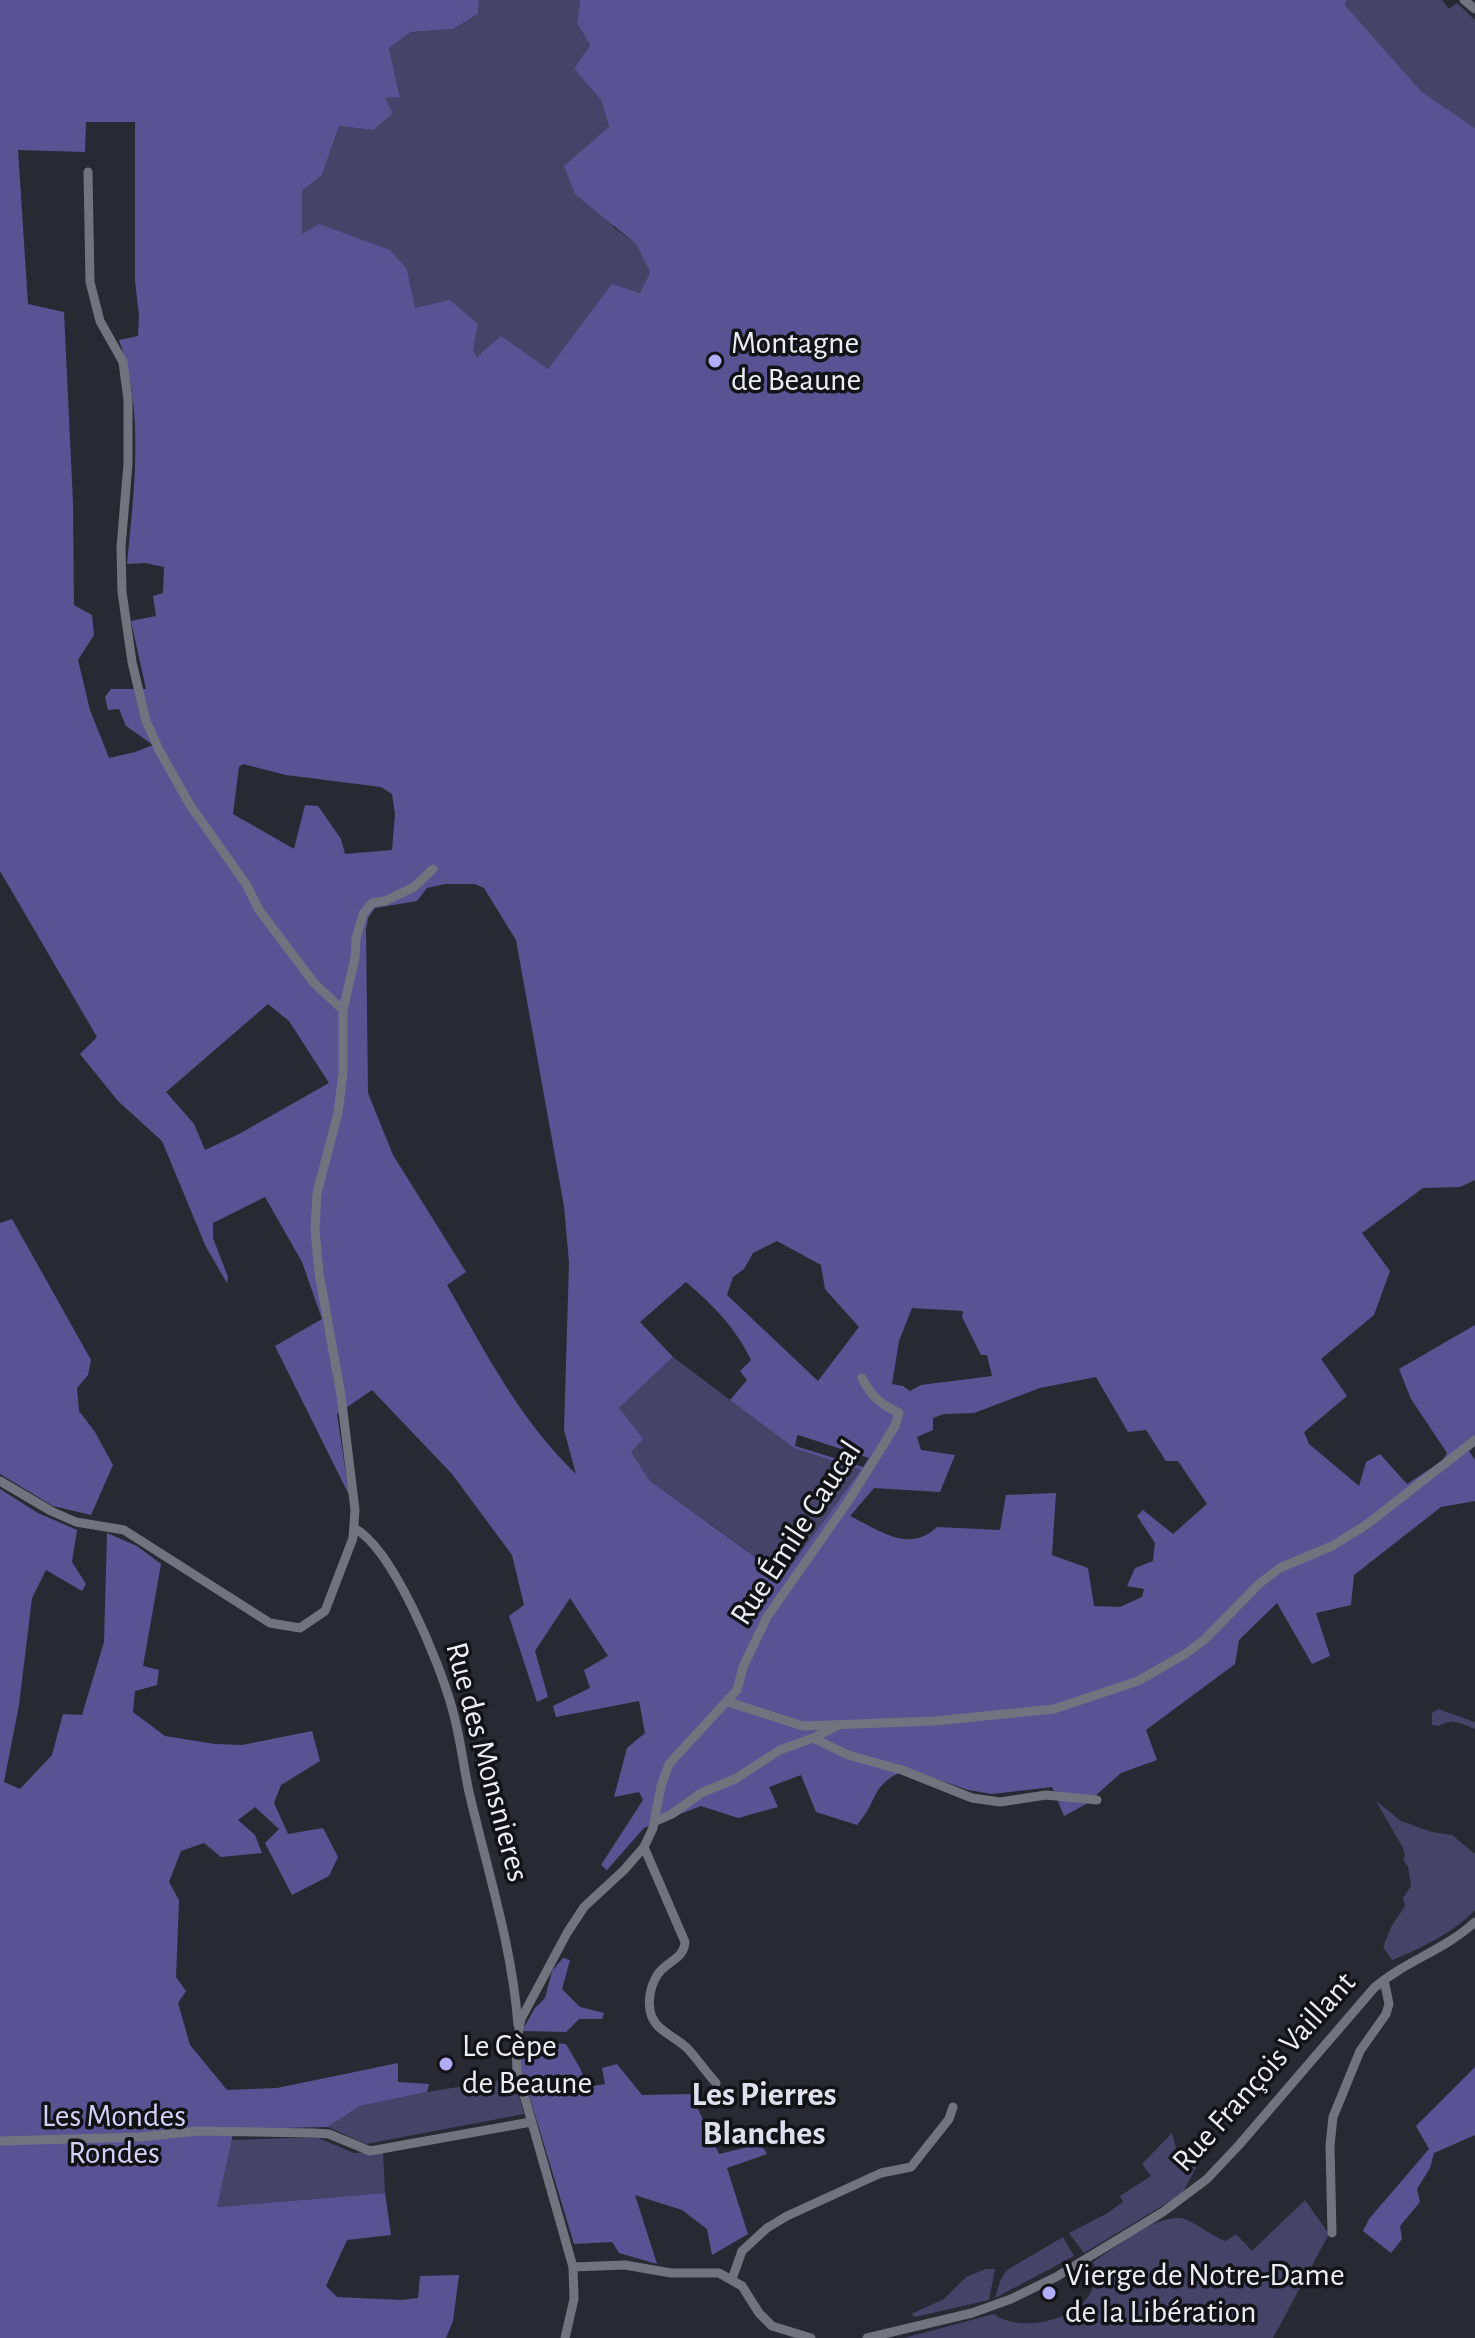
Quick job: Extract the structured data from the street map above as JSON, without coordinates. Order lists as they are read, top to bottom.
{
  "streets": {
    "street": ["Rue Émile Caucal", "Rue des Monsnieres", "Rue François Vaillant"]
  },
  "districts": ["Les Pierres Blanches"],
  "parks": ["Les Mondes Rondes"],
  "places": ["Montagne de Beaune", "Le Cèpe de Beaune", "Vierge de Notre-Dame de la Libération"]
}
